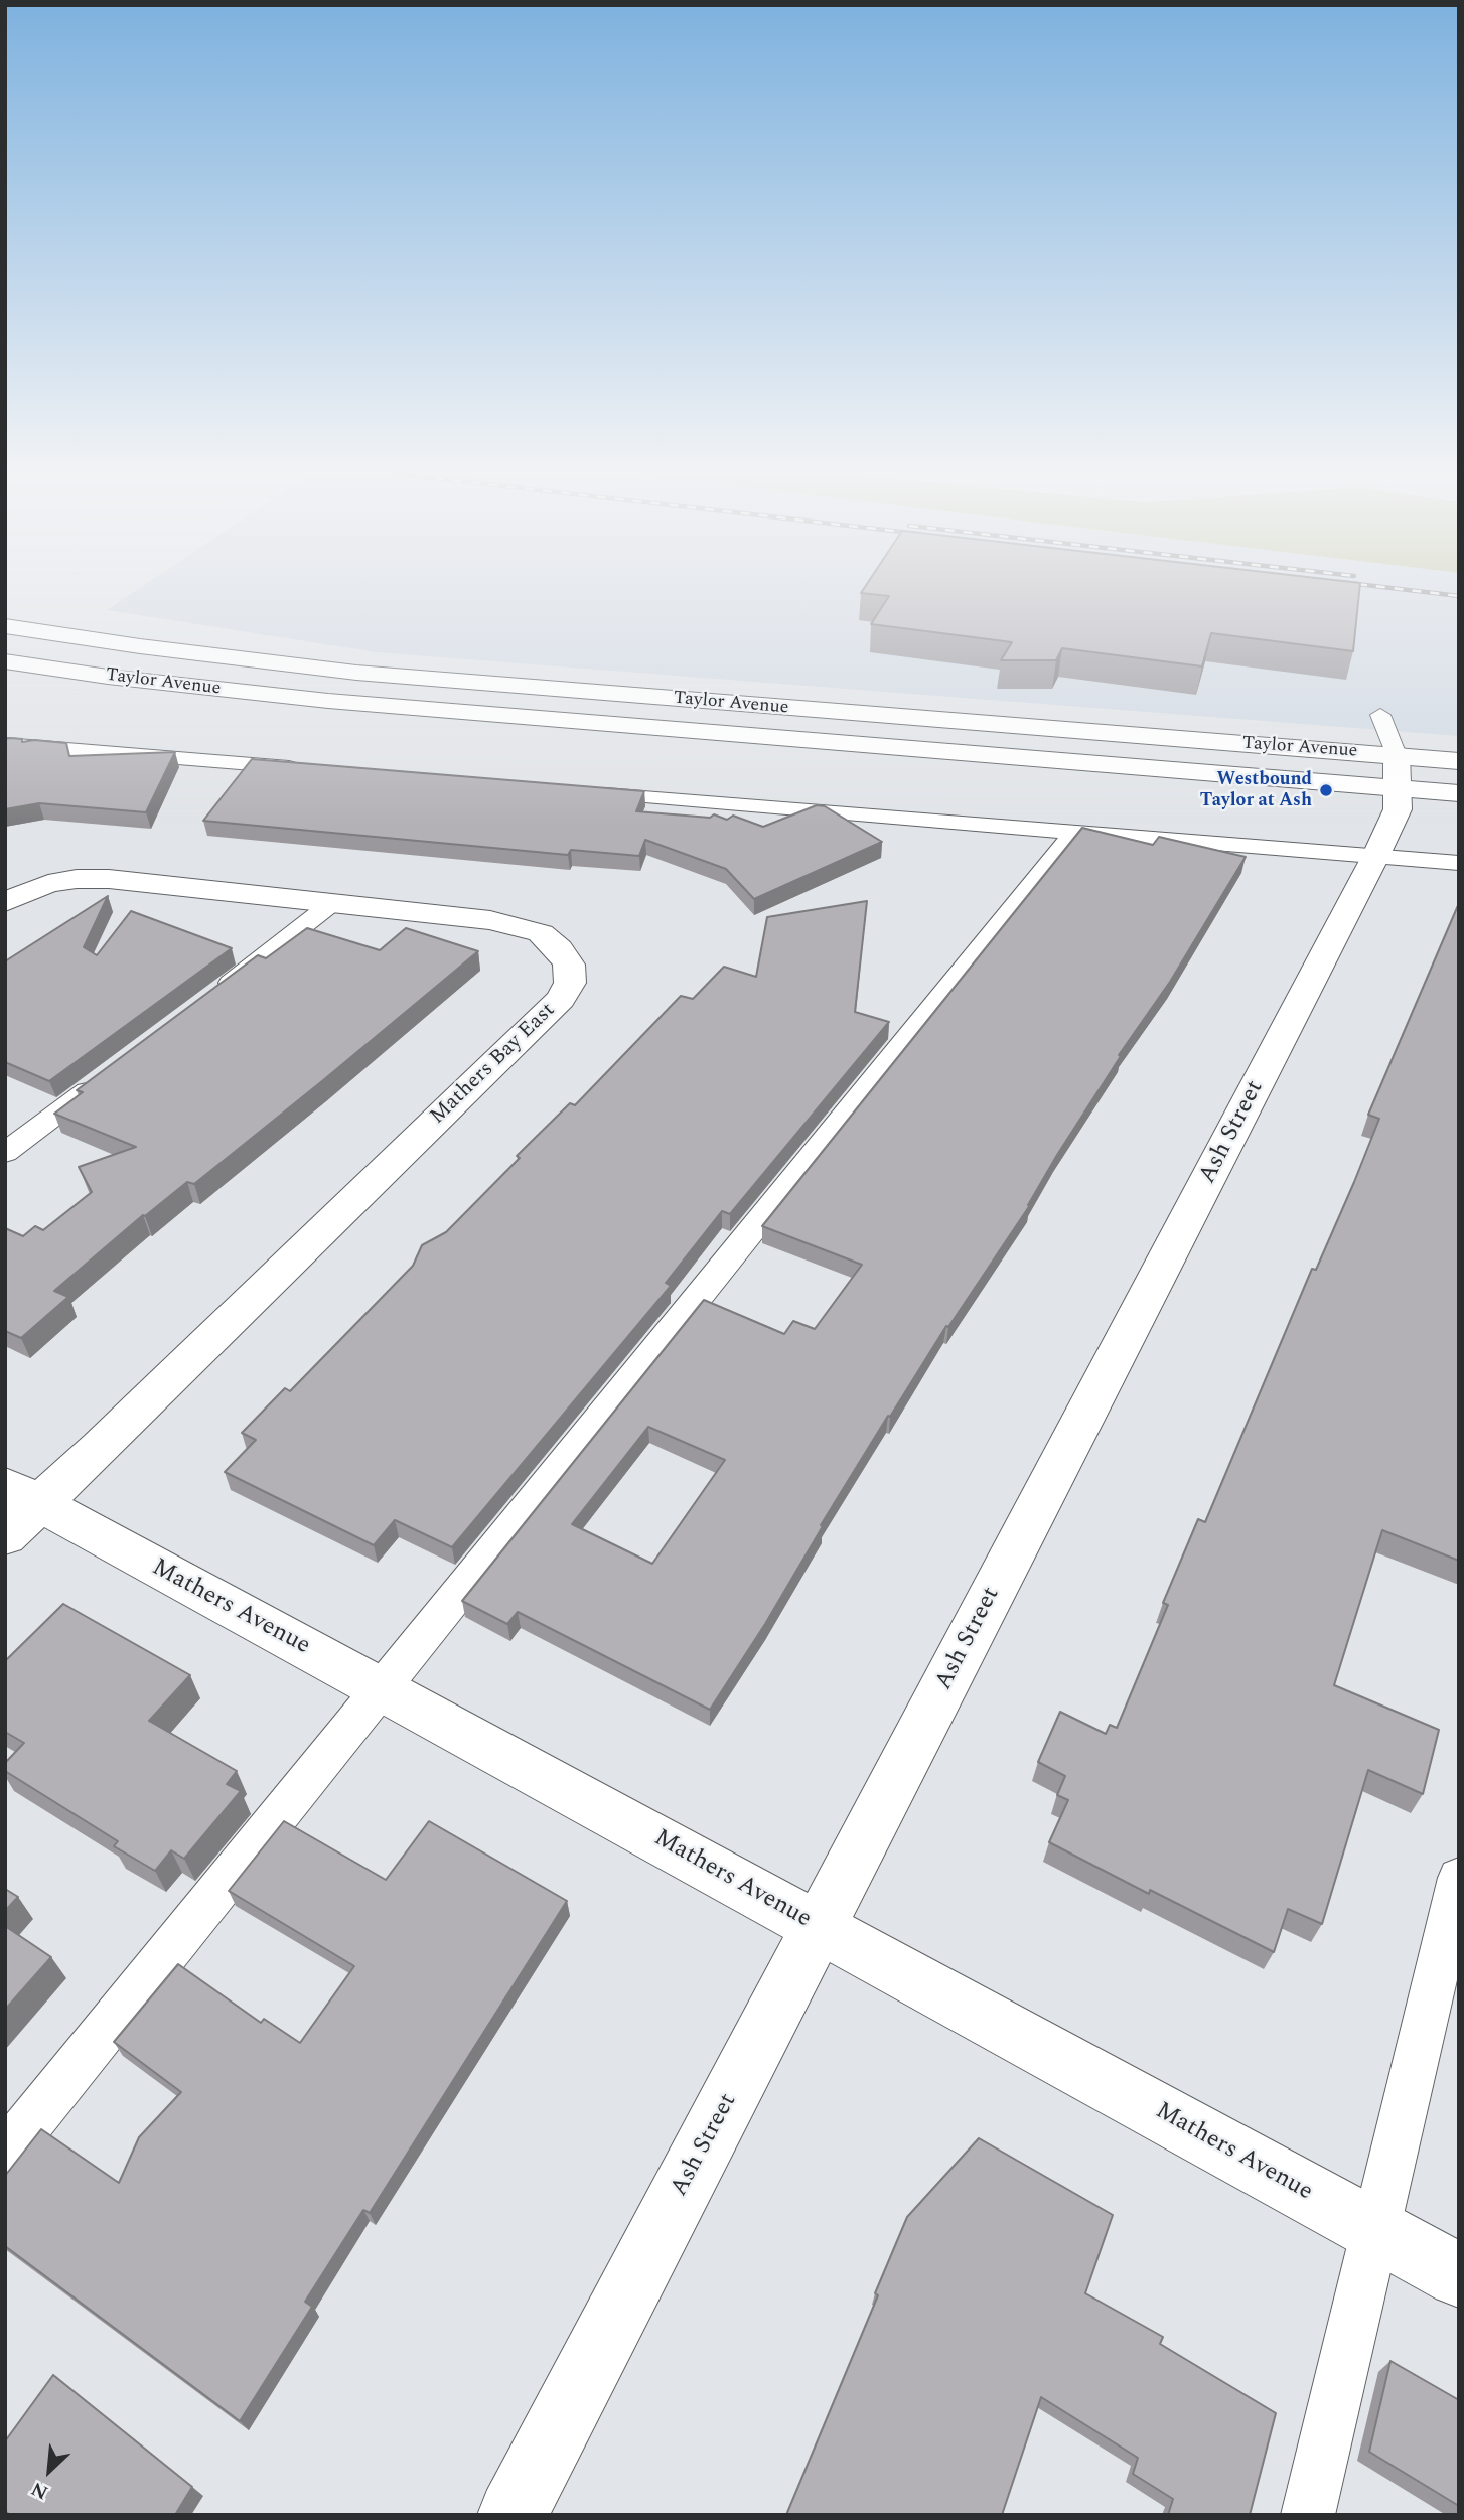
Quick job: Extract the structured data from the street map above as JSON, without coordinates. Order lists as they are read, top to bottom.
{
  "streets": {
    "street": [
      "Taylor Avenue",
      "Mathers Bay East",
      "Ash Street",
      "Mathers Avenue"
    ]
  },
  "crossings": [
    ["Taylor Avenue", "Ash Street"],
    ["Mathers Bay East", "Mathers Avenue"],
    ["Ash Street", "Mathers Avenue"]
  ],
  "places": ["Westbound Taylor at Ash"],
  "north": "bottom left"
}
